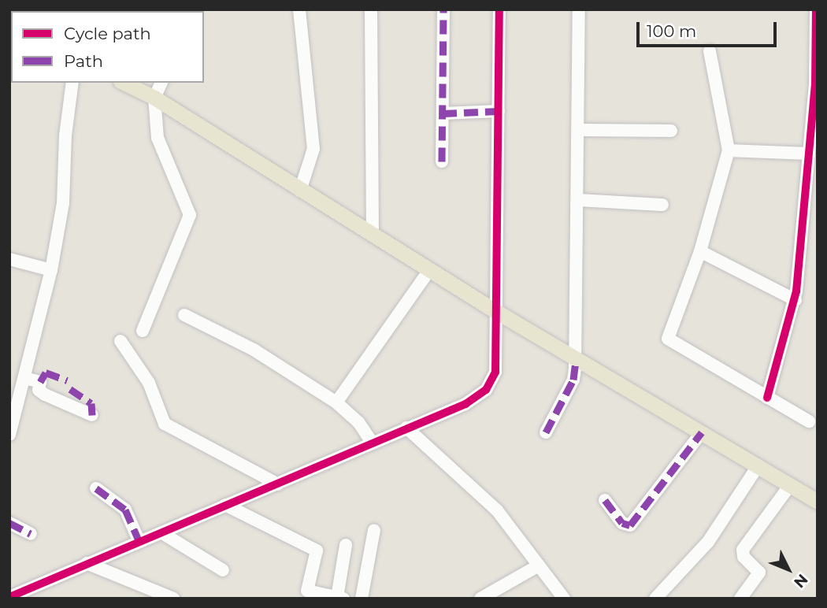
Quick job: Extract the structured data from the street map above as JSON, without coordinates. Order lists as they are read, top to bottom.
{
  "legend": ["Cycle path", "Path"],
  "scale_bar": "100 m",
  "north": "bottom right"
}
